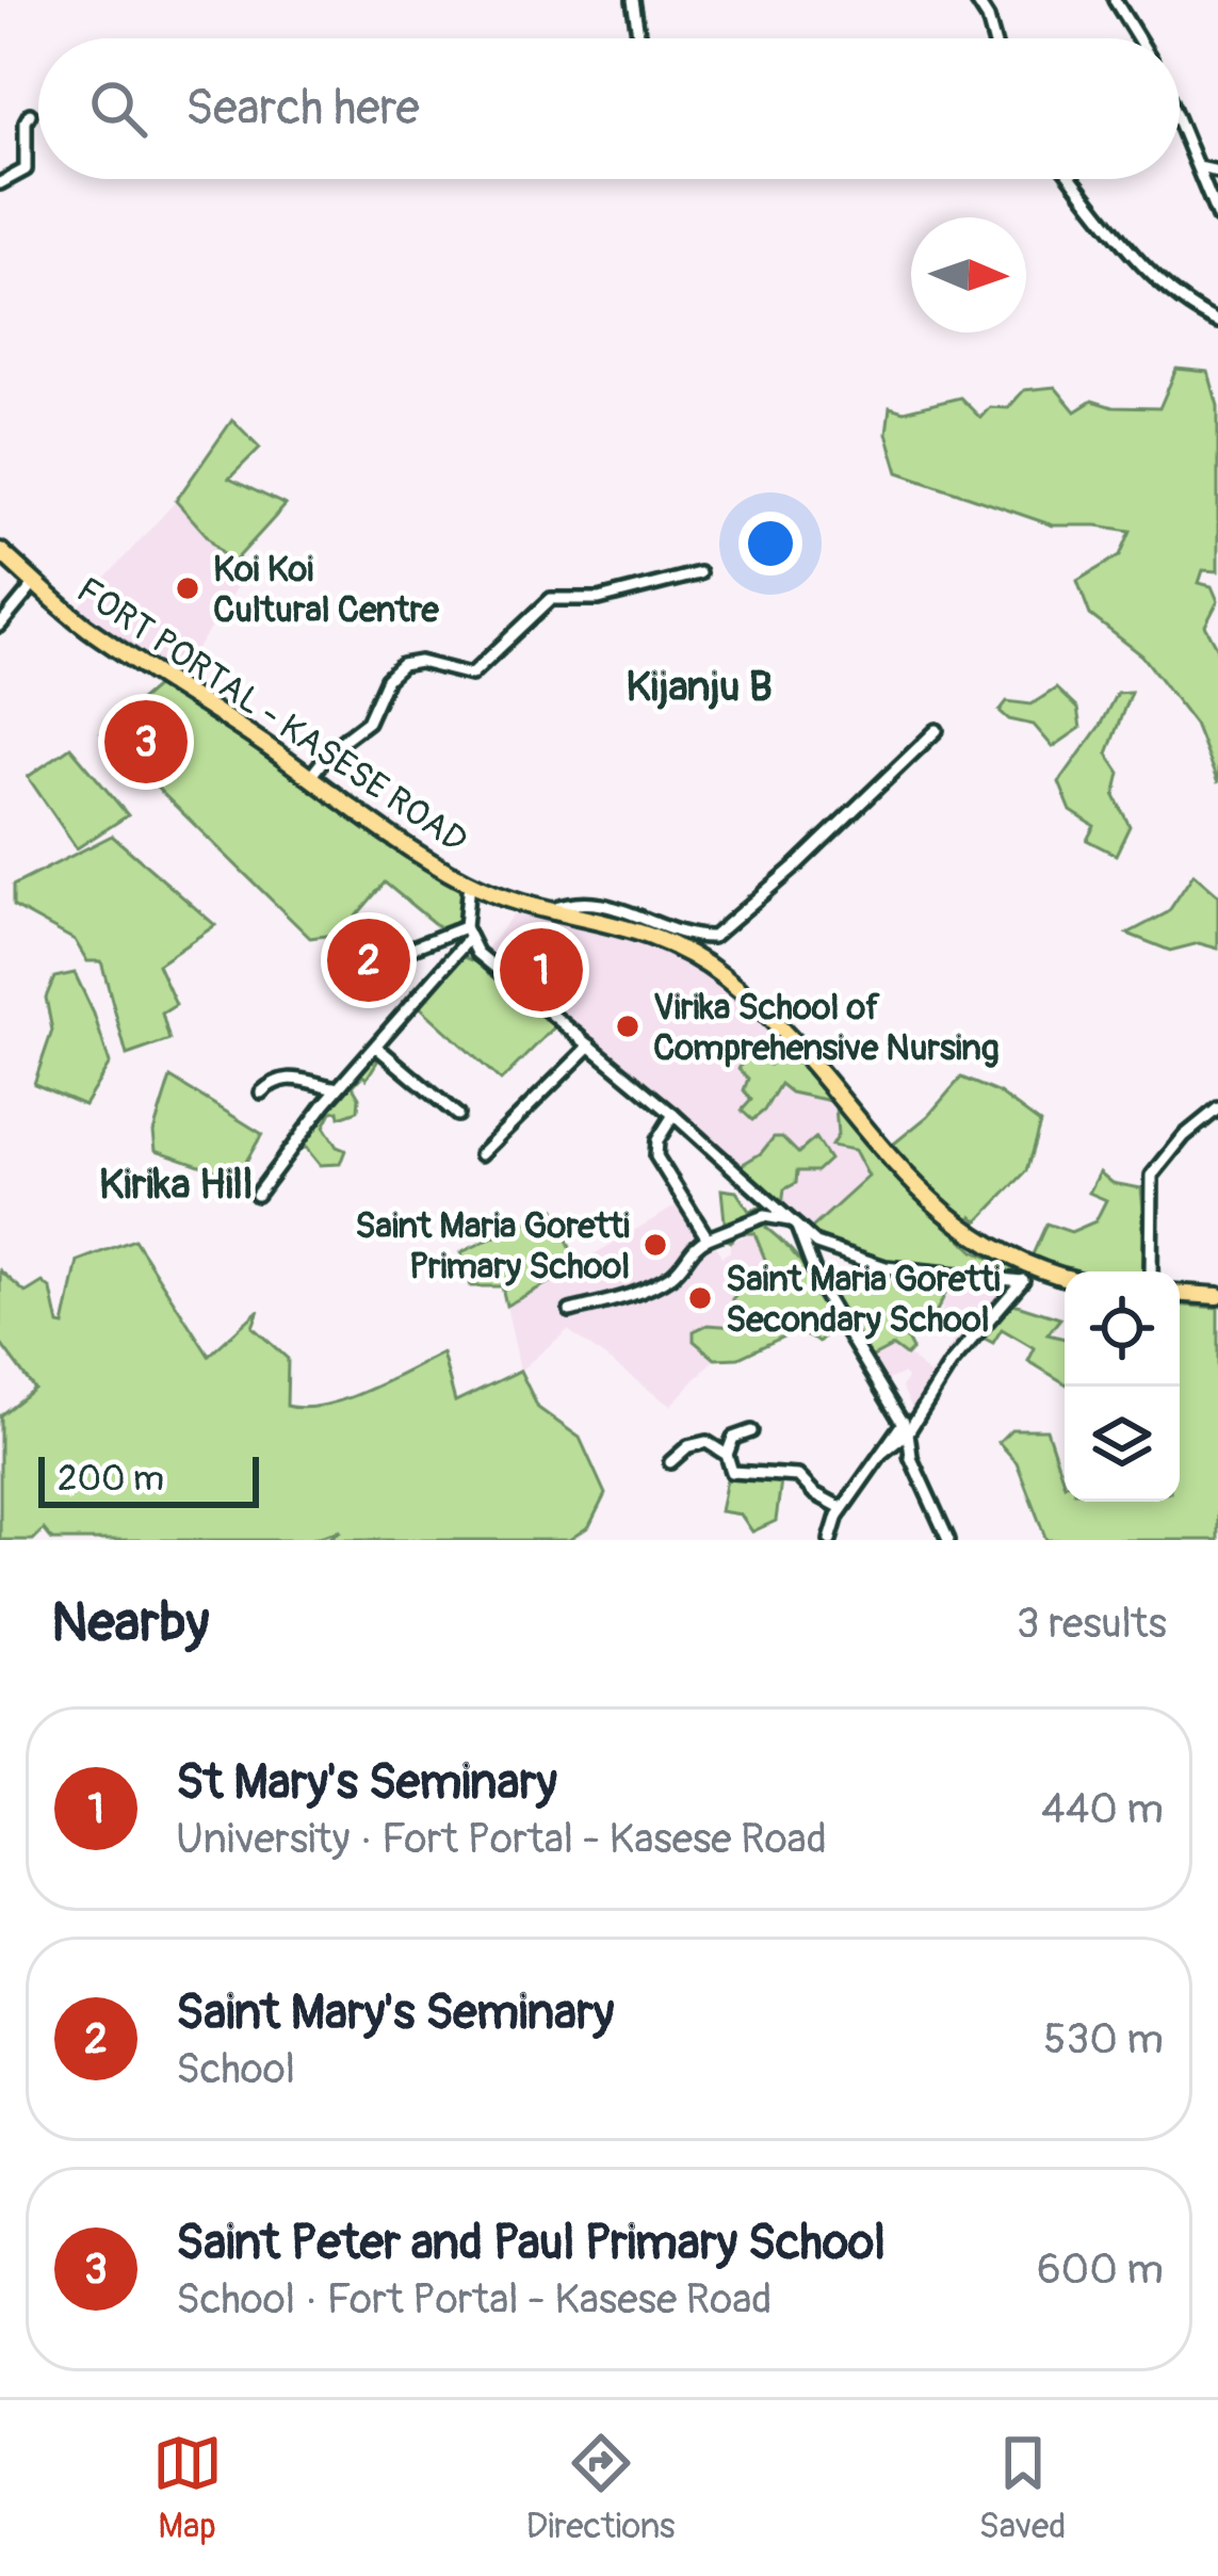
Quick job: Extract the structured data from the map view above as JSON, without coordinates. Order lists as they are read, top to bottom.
{
  "streets": {
    "highway": ["FORT PORTAL - KASESE ROAD"]
  },
  "districts": ["Kijanju B", "Kirika Hill"],
  "places": [
    "Koi Koi Cultural Centre",
    "Virika School of Comprehensive Nursing",
    "Saint Maria Goretti Primary School",
    "Saint Maria Goretti Secondary School"
  ],
  "scale_bar": "200 m",
  "north": "right",
  "page": {
    "search": "Search here",
    "pins": ["3", "2", "1"],
    "scale": "200 m",
    "heading": ["Nearby", "3 results"],
    "list": [
      {
        "mark": "1",
        "name": "St Mary's Seminary",
        "note": "University · Fort Portal - Kasese Road",
        "value": "440 m"
      },
      {
        "mark": "2",
        "name": "Saint Mary's Seminary",
        "note": "School",
        "value": "530 m"
      },
      {
        "mark": "3",
        "name": "Saint Peter and Paul Primary School",
        "note": "School · Fort Portal - Kasese Road",
        "value": "600 m"
      }
    ],
    "nav": ["Map", "Directions", "Saved"]
  }
}
